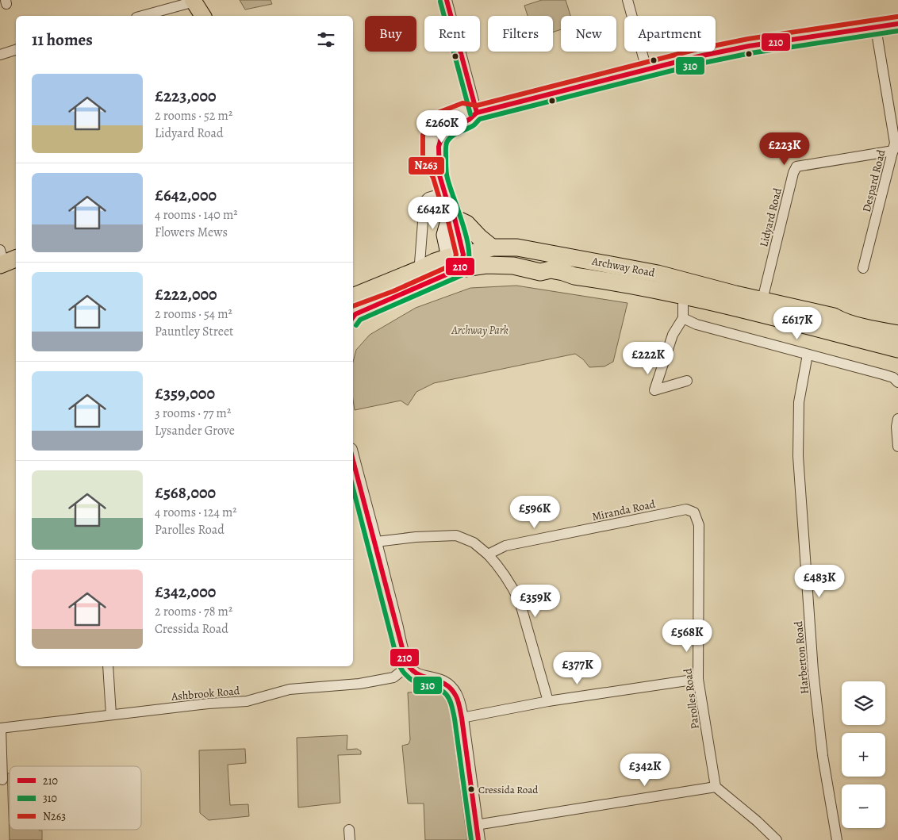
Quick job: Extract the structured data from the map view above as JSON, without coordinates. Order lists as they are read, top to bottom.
{
  "streets": {
    "highway": ["Archway Road"],
    "street": [
      "Despard Road",
      "Lidyard Road",
      "Miranda Road",
      "Harberton Road",
      "Ashbrook Road",
      "Parolles Road"
    ]
  },
  "crossings": [
    ["Despard Road", "Lidyard Road"],
    ["Lidyard Road", "Archway Road"],
    ["Miranda Road", "Parolles Road"]
  ],
  "parks": ["Archway Park"],
  "places": ["Cressida Road"],
  "lines": ["transit line 210", "transit line 310", "transit line N263"],
  "legend": ["210", "310", "N263"],
  "page": {
    "chip": [
      "Buy",
      "Rent",
      "Filters",
      "New",
      "Apartment"
    ],
    "heading": "11 homes",
    "list": [
      {
        "name": "£223,000",
        "note": "2 rooms · 52 m² · Lidyard Road"
      },
      {
        "name": "£642,000",
        "note": "4 rooms · 140 m² · Flowers Mews"
      },
      {
        "name": "£222,000",
        "note": "2 rooms · 54 m² · Pauntley Street"
      },
      {
        "name": "£359,000",
        "note": "3 rooms · 77 m² · Lysander Grove"
      },
      {
        "name": "£568,000",
        "note": "4 rooms · 124 m² · Parolles Road"
      },
      {
        "name": "£342,000",
        "note": "2 rooms · 78 m² · Cressida Road"
      }
    ],
    "price": [
      "£260K",
      "£223K",
      "£642K",
      "£617K",
      "£222K",
      "£596K",
      "£483K",
      "£359K",
      "£568K",
      "£377K",
      "£342K"
    ],
    "map_buttons": ["+", "−"]
  }
}
